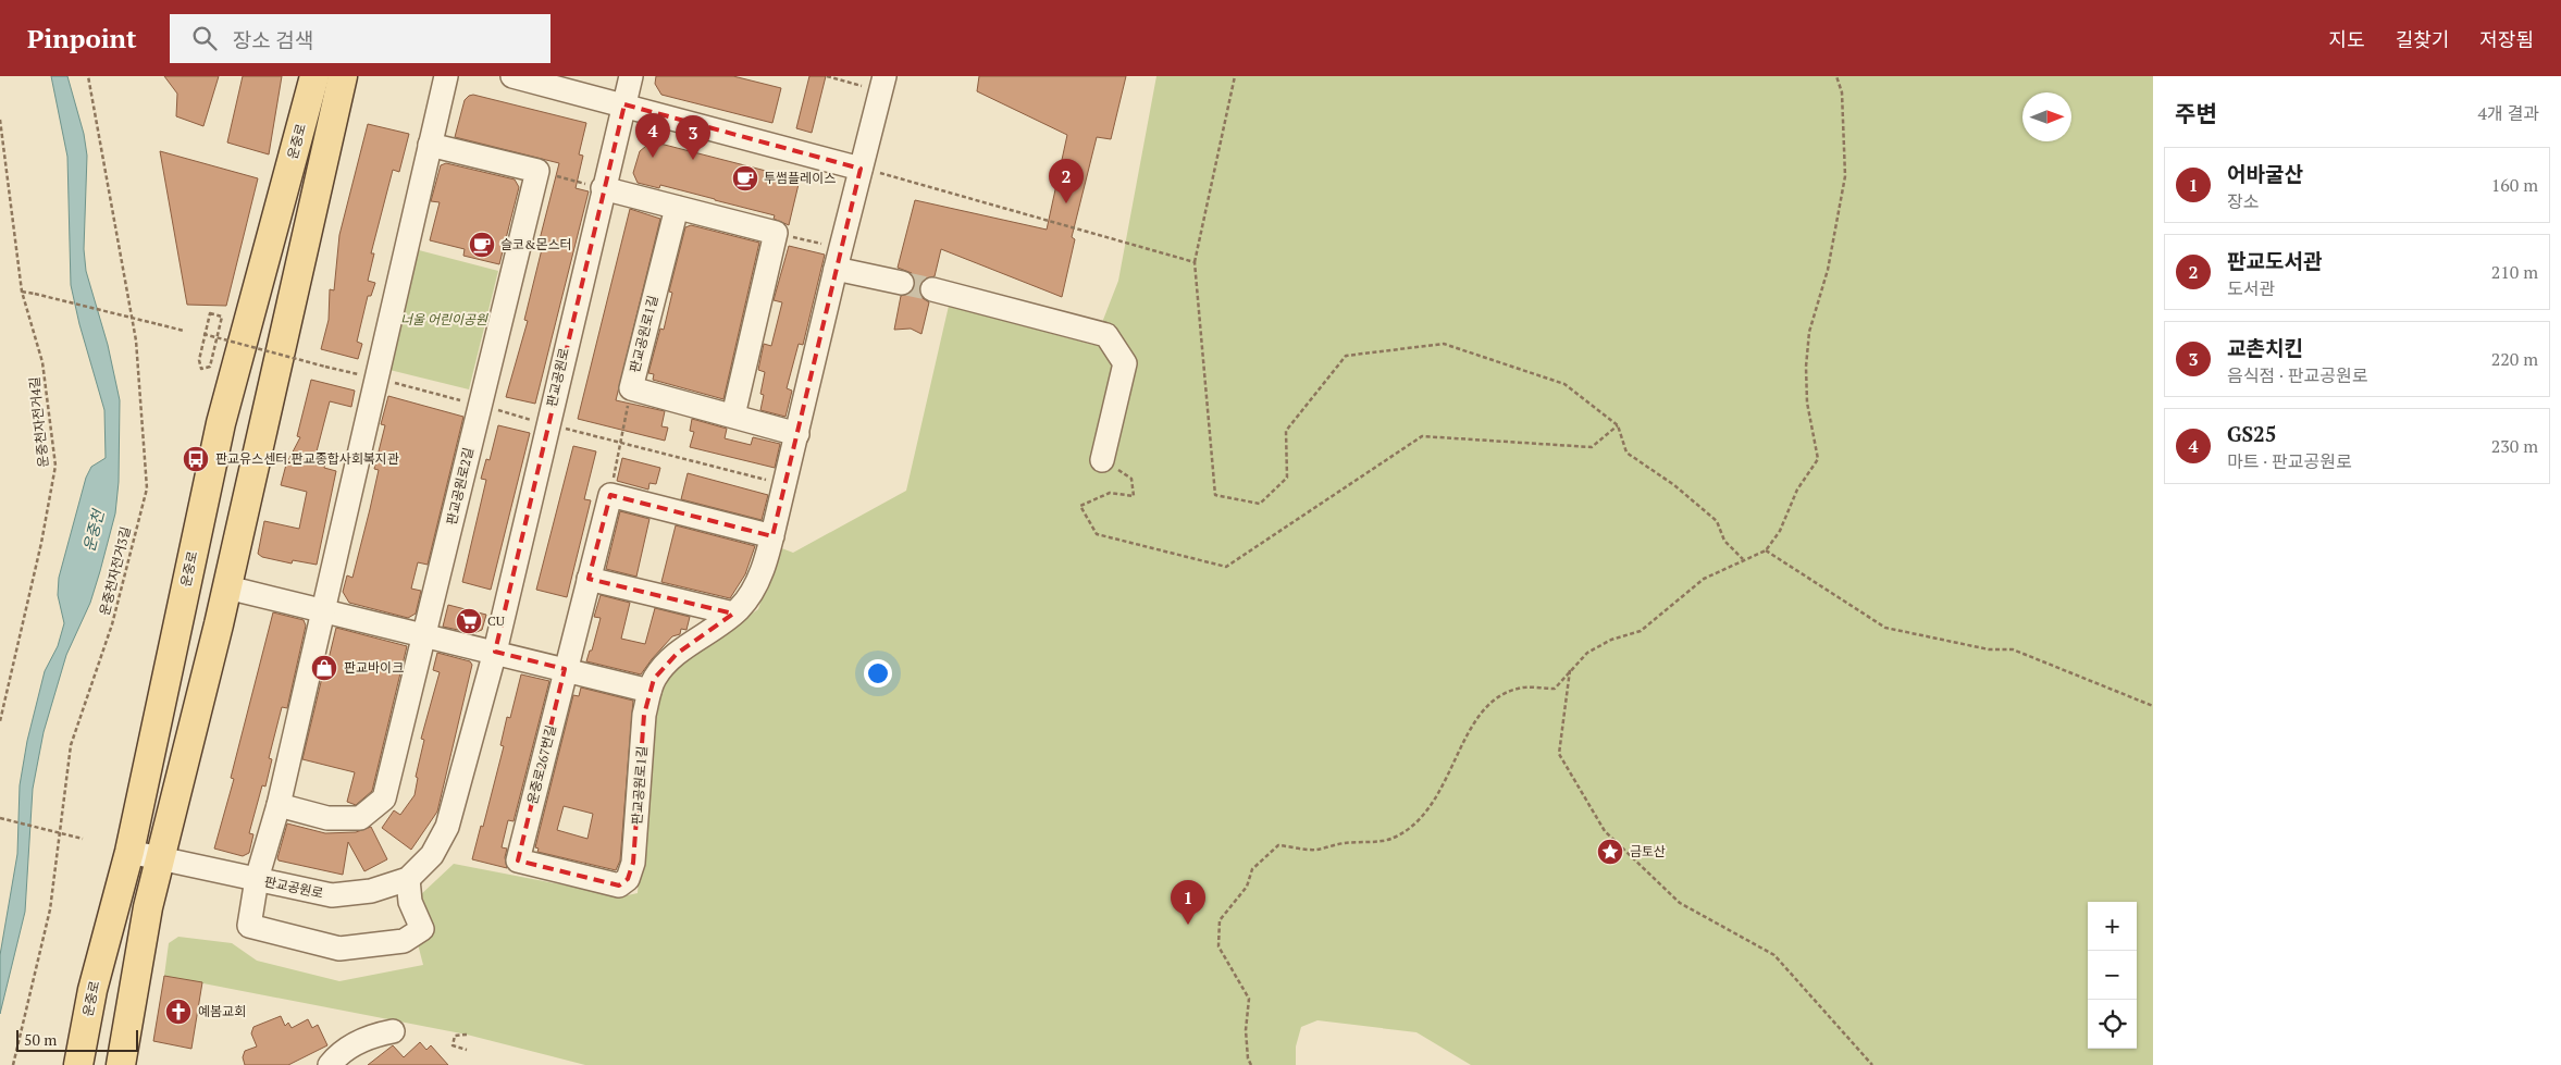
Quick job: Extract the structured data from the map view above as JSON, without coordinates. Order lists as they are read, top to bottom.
{
  "streets": {
    "main road": ["운중로"],
    "street": [
      "판교공원로1길",
      "판교공원로",
      "판교공원로2길",
      "운중로267번길"
    ],
    "path": ["운중천자전거4길", "운중천자전거3길"]
  },
  "crossings": [
    ["운중로", "판교공원로"],
    ["판교공원로1길", "운중로267번길"]
  ],
  "water": ["운중천"],
  "parks": ["너울 어린이공원"],
  "places": {
    "cafe": ["투썸플레이스", "슬코&몬스터"],
    "bus stop": ["판교유스센터.판교종합사회복지관"],
    "supermarket": ["CU"],
    "shop": ["판교바이크"],
    "place": ["금토산"],
    "church": ["예봄교회"]
  },
  "scale_bar": "50 m",
  "north": "right",
  "page": {
    "header": "Pinpoint",
    "search": "장소 검색",
    "nav": ["지도", "길찾기", "저장됨"],
    "heading": ["주변", "4개 결과"],
    "pins": [
      "4",
      "3",
      "2",
      "1"
    ],
    "list": [
      {
        "mark": "1",
        "name": "어바굴산",
        "note": "장소",
        "value": "160 m"
      },
      {
        "mark": "2",
        "name": "판교도서관",
        "note": "도서관",
        "value": "210 m"
      },
      {
        "mark": "3",
        "name": "교촌치킨",
        "note": "음식점 · 판교공원로",
        "value": "220 m"
      },
      {
        "mark": "4",
        "name": "GS25",
        "note": "마트 · 판교공원로",
        "value": "230 m"
      }
    ],
    "map_buttons": ["+", "−"],
    "scale": "50 m"
  }
}
